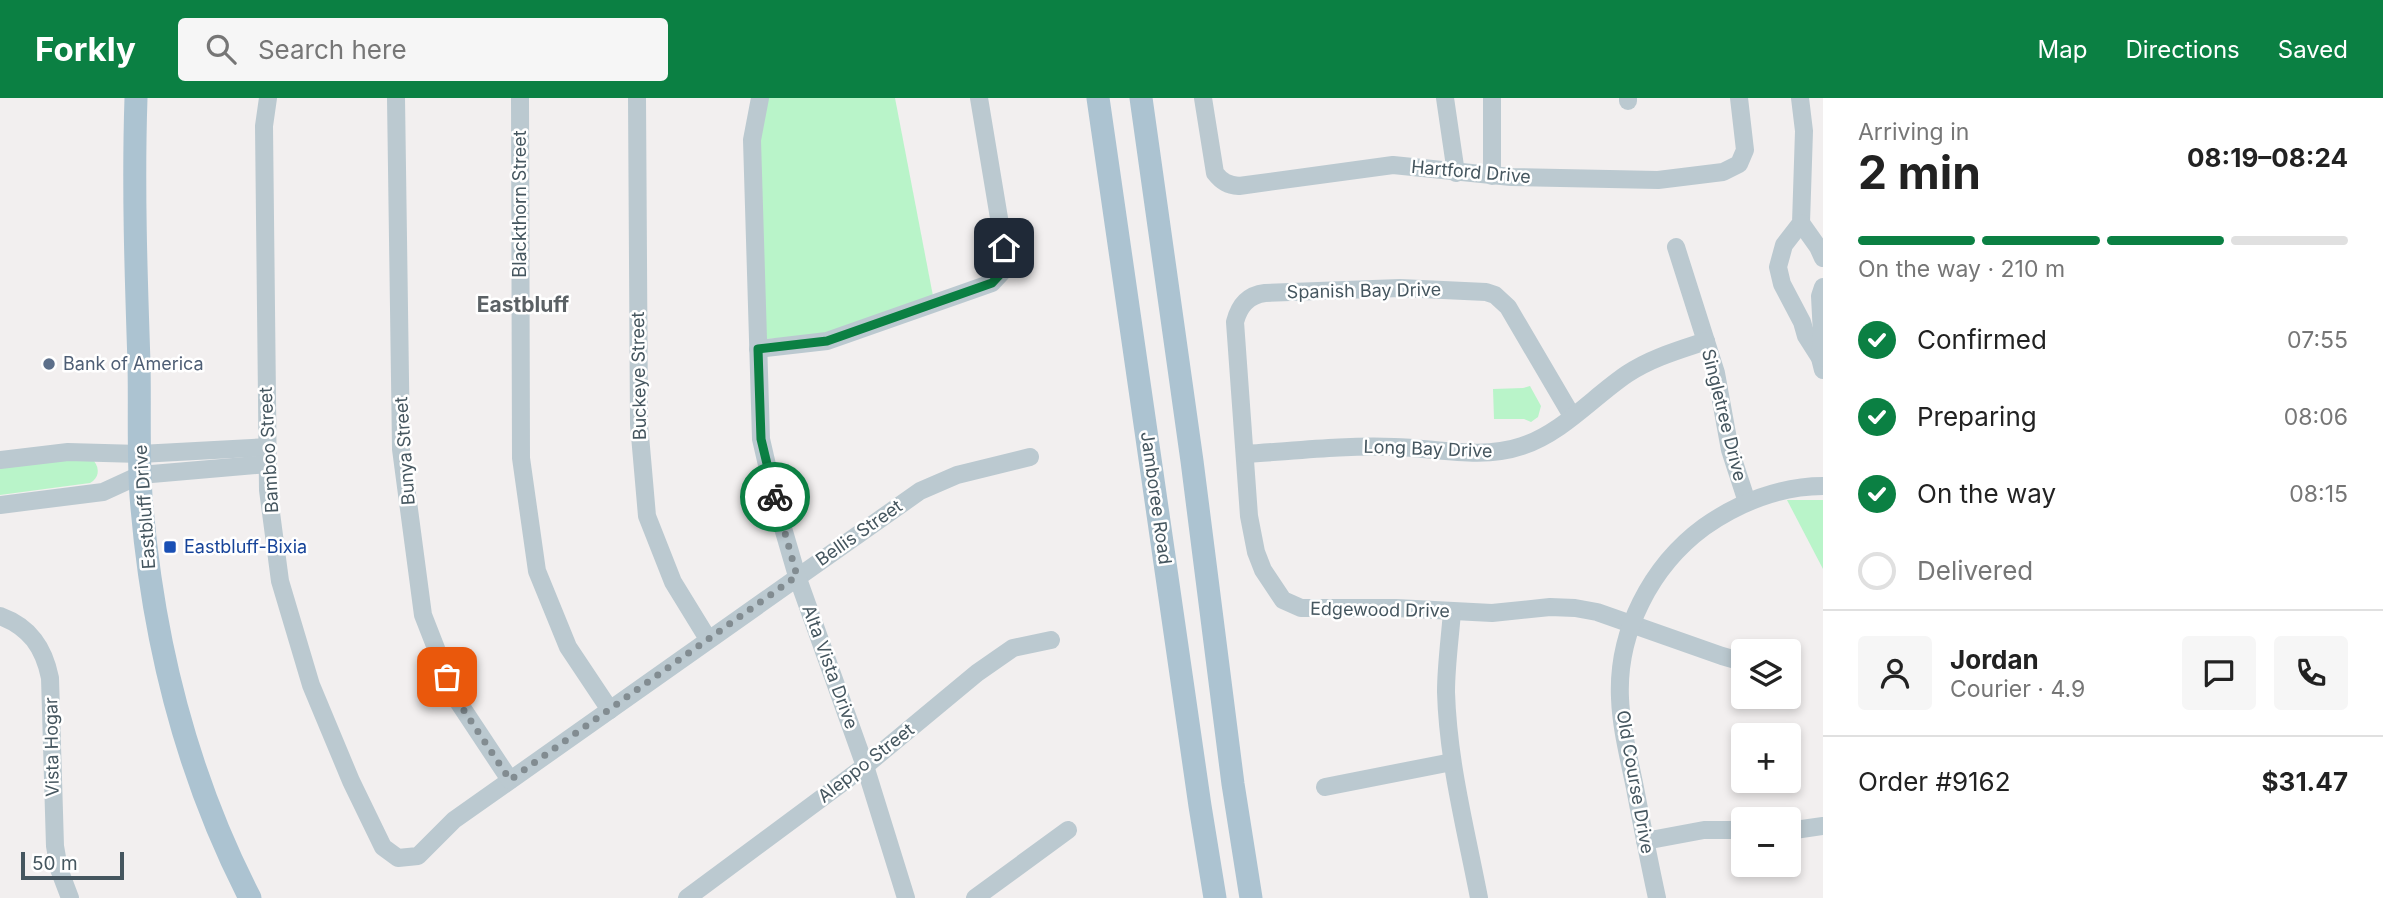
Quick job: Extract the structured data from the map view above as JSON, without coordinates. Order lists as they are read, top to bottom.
{
  "streets": {
    "main road": ["Jamboree Road", "Eastbluff Drive"],
    "street": [
      "Hartford Drive",
      "Blackthorn Street",
      "Spanish Bay Drive",
      "Buckeye Street",
      "Singletree Drive",
      "Long Bay Drive",
      "Bamboo Street",
      "Bunya Street",
      "Bellis Street",
      "Edgewood Drive",
      "Alta Vista Drive",
      "Vista Hogar",
      "Aleppo Street",
      "Old Course Drive"
    ]
  },
  "crossings": [
    ["Blackthorn Street", "Bellis Street"],
    ["Spanish Bay Drive", "Long Bay Drive"],
    ["Spanish Bay Drive", "Edgewood Drive"],
    ["Buckeye Street", "Bellis Street"],
    ["Singletree Drive", "Long Bay Drive"],
    ["Singletree Drive", "Old Course Drive"],
    ["Long Bay Drive", "Edgewood Drive"],
    ["Bamboo Street", "Bellis Street"],
    ["Bunya Street", "Bellis Street"],
    ["Bellis Street", "Alta Vista Drive"],
    ["Edgewood Drive", "Old Course Drive"],
    ["Alta Vista Drive", "Aleppo Street"]
  ],
  "districts": ["Eastbluff"],
  "places": {
    "other": ["Bank of America"],
    "transit": ["Eastbluff-Bixia"]
  },
  "scale_bar": "50 m",
  "page": {
    "header": "Forkly",
    "search": "Search here",
    "nav": ["Map", "Directions", "Saved"],
    "heading": ["2 min", "Arriving in", "08:19–08:24"],
    "panel": [
      "Jordan",
      "Courier · 4.9",
      "Order #9162",
      "$31.47"
    ],
    "bar": "On the way · 210 m",
    "list": [
      ["Confirmed", "07:55"],
      ["Preparing", "08:06"],
      ["On the way", "08:15"],
      "Delivered"
    ],
    "map_buttons": ["+", "−"],
    "scale": "50 m"
  }
}
